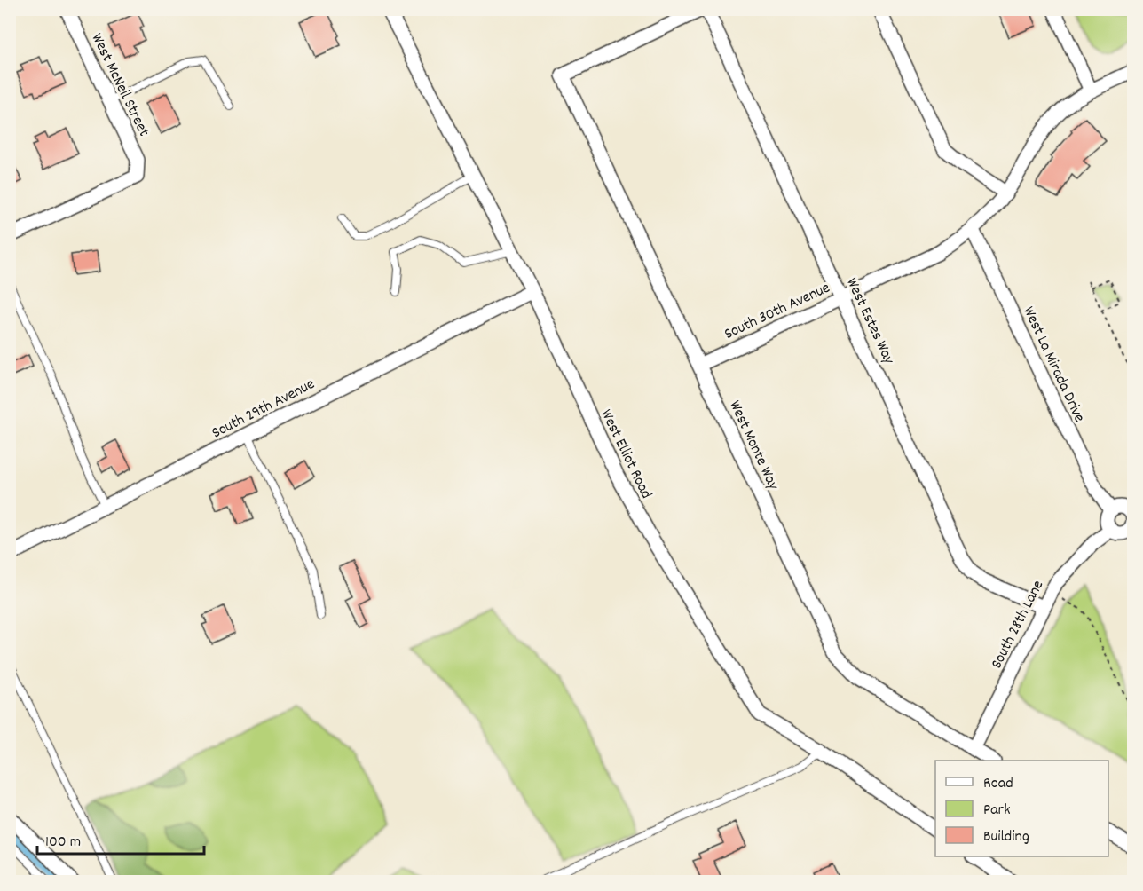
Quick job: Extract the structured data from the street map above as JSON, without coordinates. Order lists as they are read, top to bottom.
{
  "streets": {
    "street": [
      "West McNeil Street",
      "South 30th Avenue",
      "West Estes Way",
      "West La Mirada Drive",
      "South 29th Avenue",
      "West Monte Way",
      "West Elliot Road",
      "South 28th Lane"
    ]
  },
  "crossings": [
    ["South 30th Avenue", "West Estes Way"],
    ["South 30th Avenue", "West La Mirada Drive"],
    ["South 30th Avenue", "West Monte Way"],
    ["West Estes Way", "West Monte Way"],
    ["West Estes Way", "South 28th Lane"],
    ["West La Mirada Drive", "South 28th Lane"],
    ["South 29th Avenue", "West Elliot Road"],
    ["West Monte Way", "South 28th Lane"]
  ],
  "legend": ["Road", "Park", "Building"],
  "scale_bar": "100 m"
}
